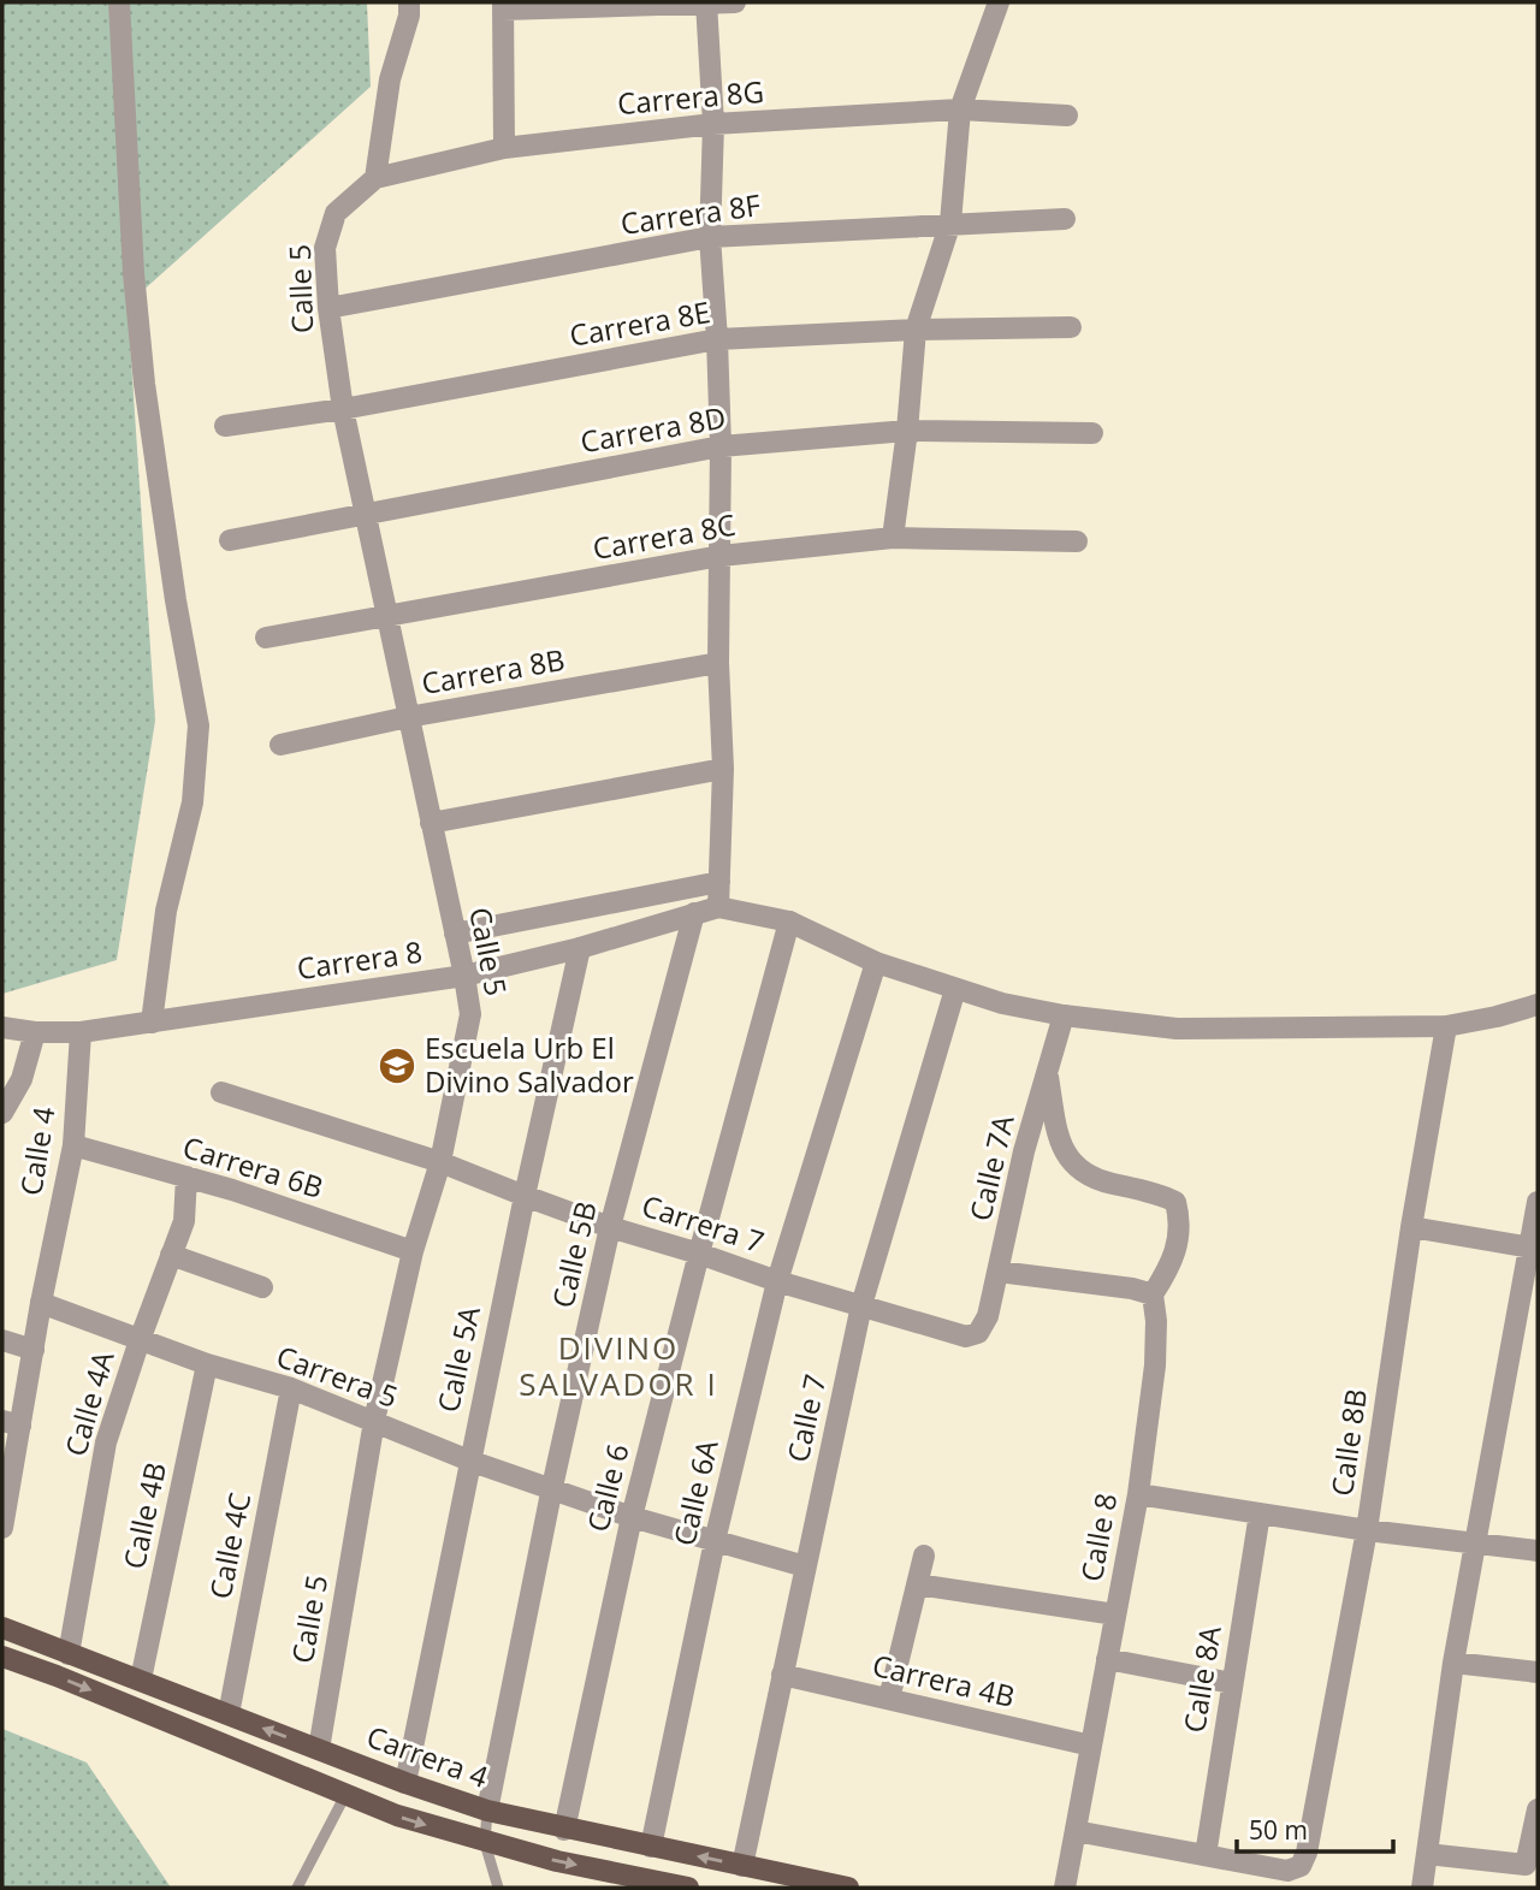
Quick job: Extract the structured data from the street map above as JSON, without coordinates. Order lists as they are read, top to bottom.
{
  "streets": {
    "main road": ["Carrera 4"],
    "street": [
      "Carrera 8G",
      "Carrera 8F",
      "Calle 5",
      "Carrera 8E",
      "Carrera 8D",
      "Carrera 8C",
      "Carrera 8B",
      "Carrera 8",
      "Calle 4",
      "Carrera 6B",
      "Calle 7A",
      "Carrera 7",
      "Calle 5B",
      "Calle 5A",
      "Carrera 5",
      "Calle 4A",
      "Calle 7",
      "Calle 8B",
      "Calle 6",
      "Calle 6A",
      "Calle 4B",
      "Calle 8",
      "Calle 4C",
      "Calle 8A",
      "Carrera 4B"
    ]
  },
  "crossings": [
    ["Carrera 8G", "Calle 5"],
    ["Carrera 8F", "Calle 5"],
    ["Calle 5", "Carrera 8E"],
    ["Calle 5", "Carrera 8D"],
    ["Calle 5", "Carrera 8C"],
    ["Calle 5", "Carrera 8B"],
    ["Calle 5", "Carrera 8"],
    ["Calle 5", "Carrera 6B"],
    ["Calle 5", "Carrera 7"],
    ["Calle 5", "Carrera 5"],
    ["Calle 5", "Carrera 4"],
    ["Carrera 8", "Calle 4"],
    ["Carrera 8", "Calle 5B"],
    ["Carrera 8", "Calle 5A"],
    ["Calle 4", "Carrera 6B"],
    ["Calle 4", "Carrera 5"],
    ["Carrera 6B", "Calle 4A"],
    ["Calle 7A", "Carrera 7"],
    ["Carrera 7", "Calle 5B"],
    ["Carrera 7", "Calle 5A"],
    ["Carrera 7", "Calle 7"],
    ["Carrera 7", "Calle 6"],
    ["Carrera 7", "Calle 6A"],
    ["Calle 5B", "Carrera 5"],
    ["Calle 5B", "Carrera 4"],
    ["Calle 5A", "Carrera 5"],
    ["Calle 5A", "Carrera 4"],
    ["Carrera 5", "Calle 4A"],
    ["Carrera 5", "Calle 7"],
    ["Carrera 5", "Calle 6"],
    ["Carrera 5", "Calle 6A"],
    ["Carrera 5", "Calle 4B"],
    ["Carrera 5", "Calle 4C"],
    ["Calle 4A", "Carrera 4"],
    ["Calle 7", "Carrera 4B"],
    ["Calle 7", "Carrera 4"],
    ["Calle 8B", "Calle 8A"],
    ["Calle 6", "Carrera 4"],
    ["Calle 6A", "Carrera 4"],
    ["Calle 4B", "Carrera 4"],
    ["Calle 8", "Carrera 4B"],
    ["Calle 4C", "Carrera 4"]
  ],
  "districts": ["DIVINO SALVADOR I"],
  "places": {
    "school or university": ["Escuela Urb El Divino Salvador"]
  },
  "scale_bar": "50 m"
}
